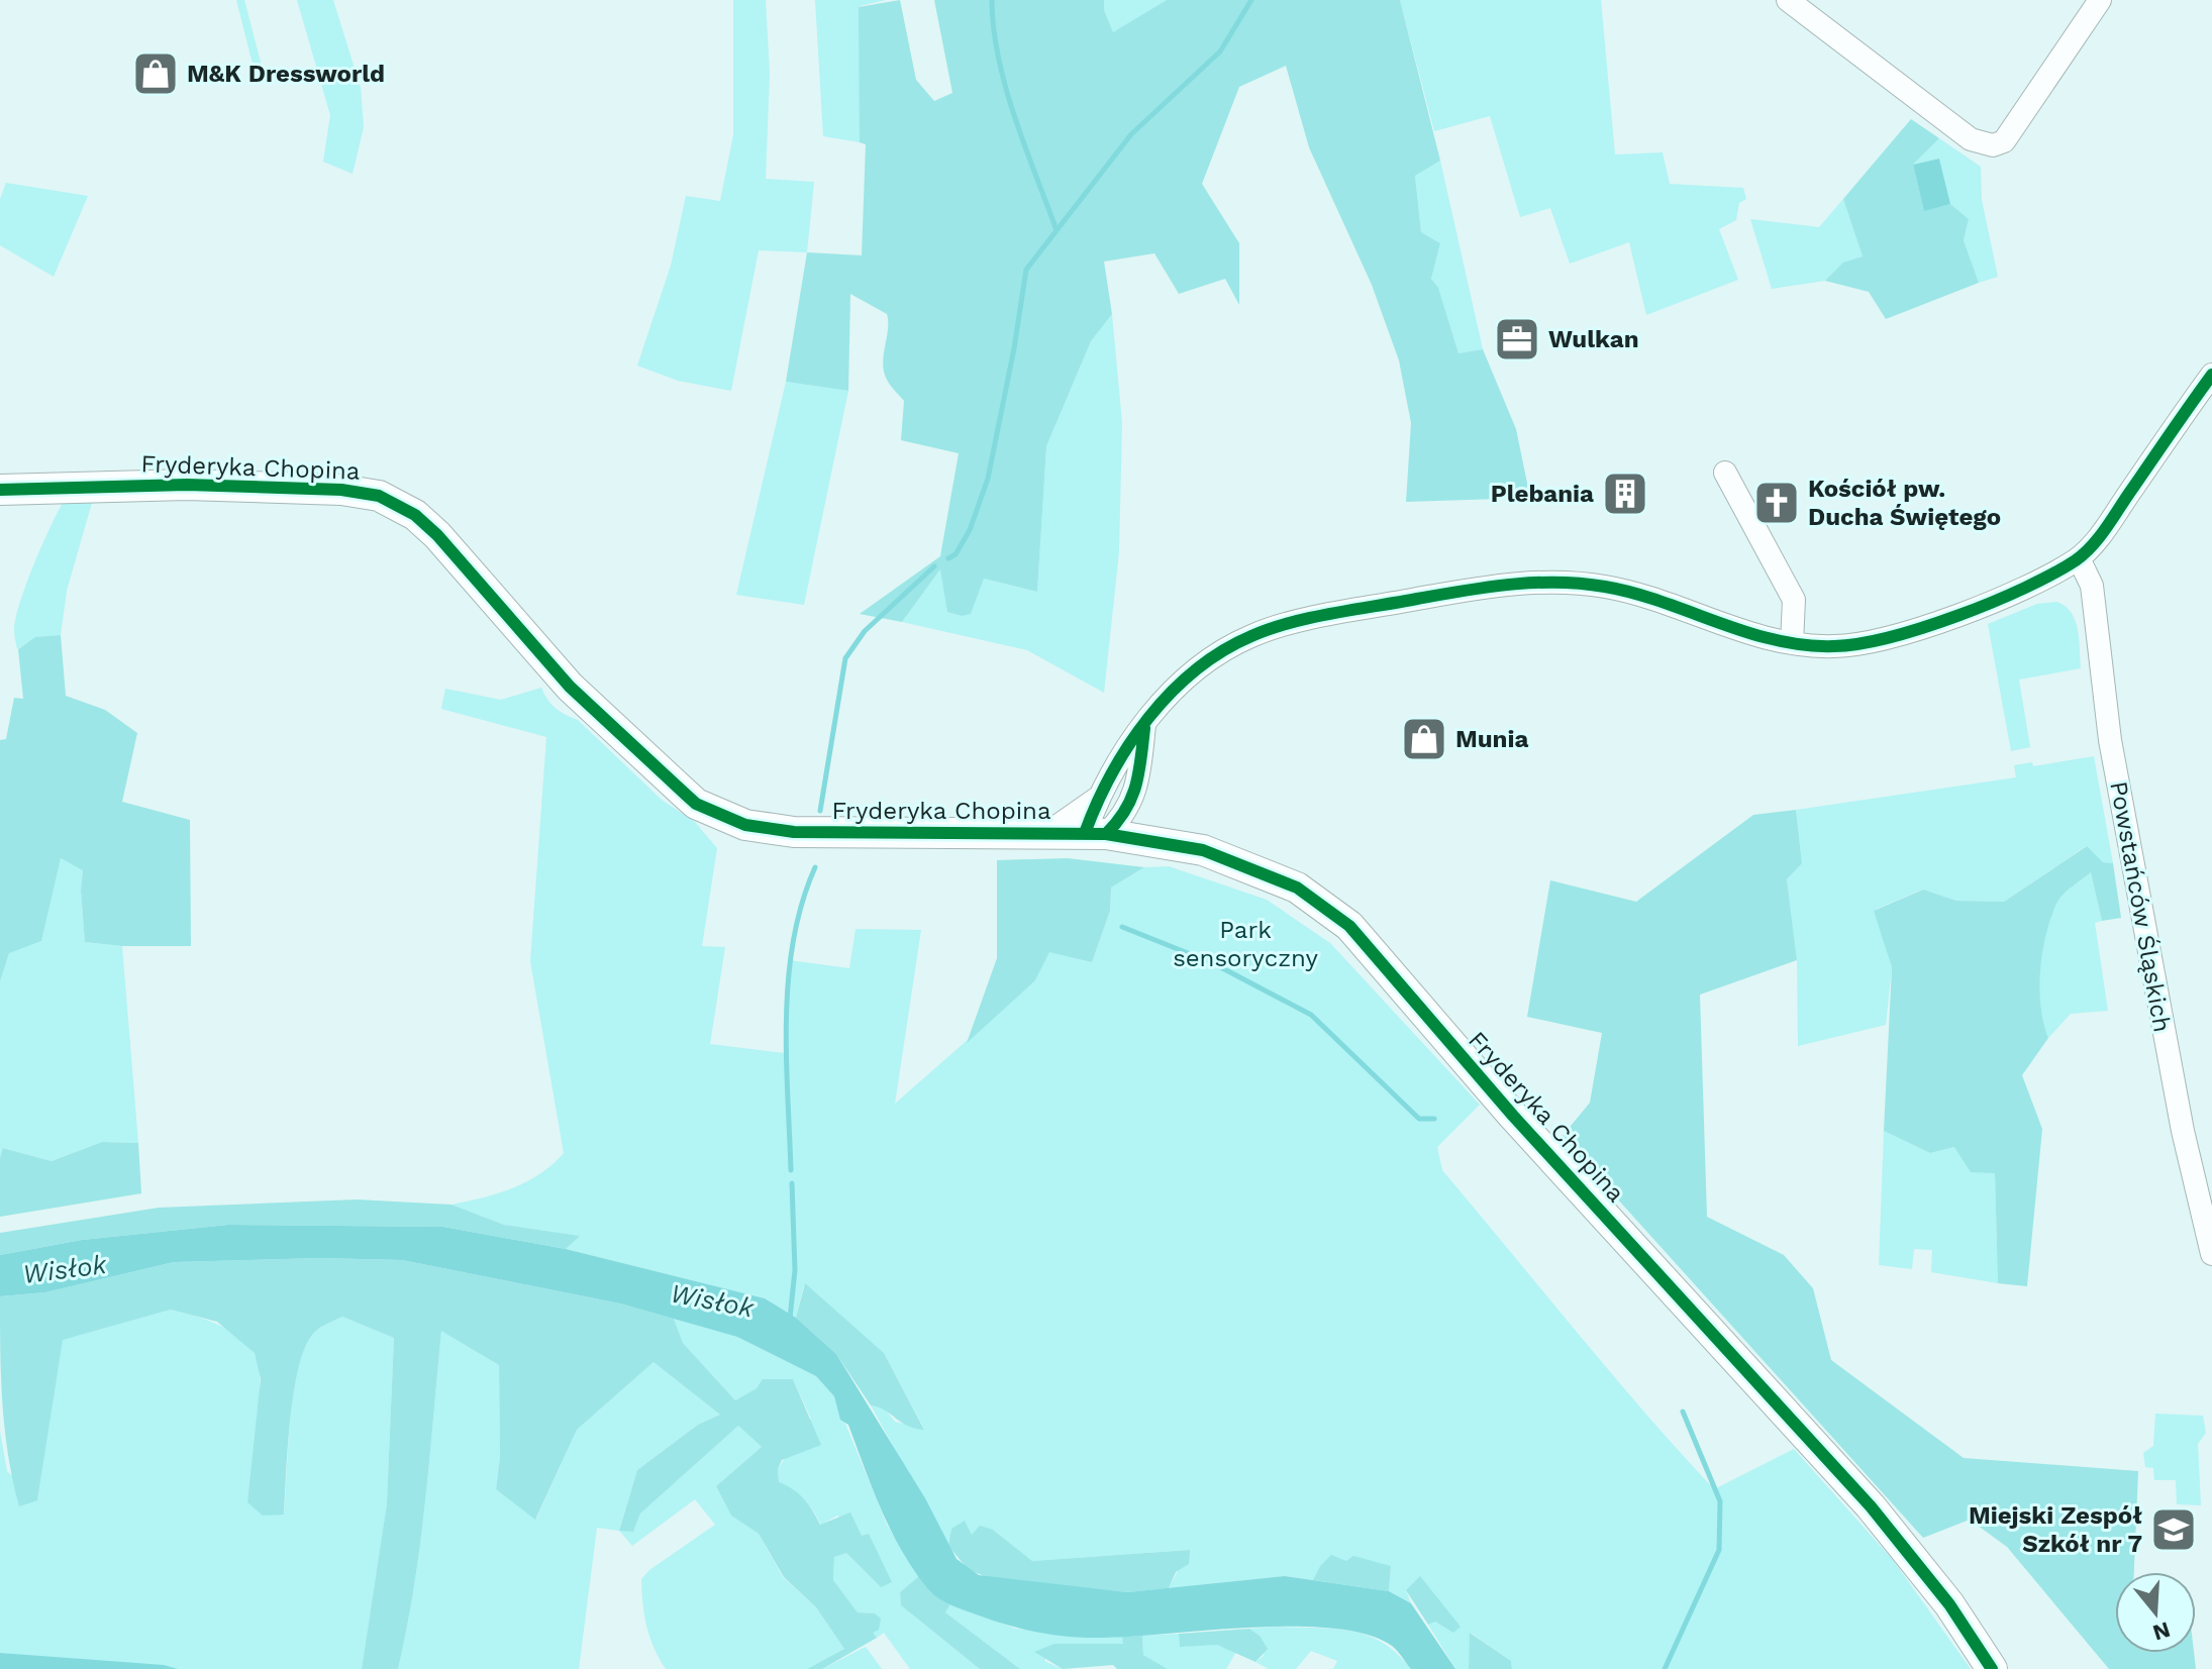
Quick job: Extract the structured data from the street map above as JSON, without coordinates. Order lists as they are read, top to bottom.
{
  "streets": {
    "street": ["Fryderyka Chopina", "Powstańców Śląskich"]
  },
  "water": ["Wisłok"],
  "parks": ["Park sensoryczny"],
  "places": {
    "shop": ["M&K Dressworld", "Munia"],
    "office": ["Wulkan"],
    "building": ["Plebania"],
    "church": ["Kościół pw. Ducha Świętego"],
    "school or university": ["Miejski Zespół Szkół nr 7"]
  },
  "north": "bottom"
}
